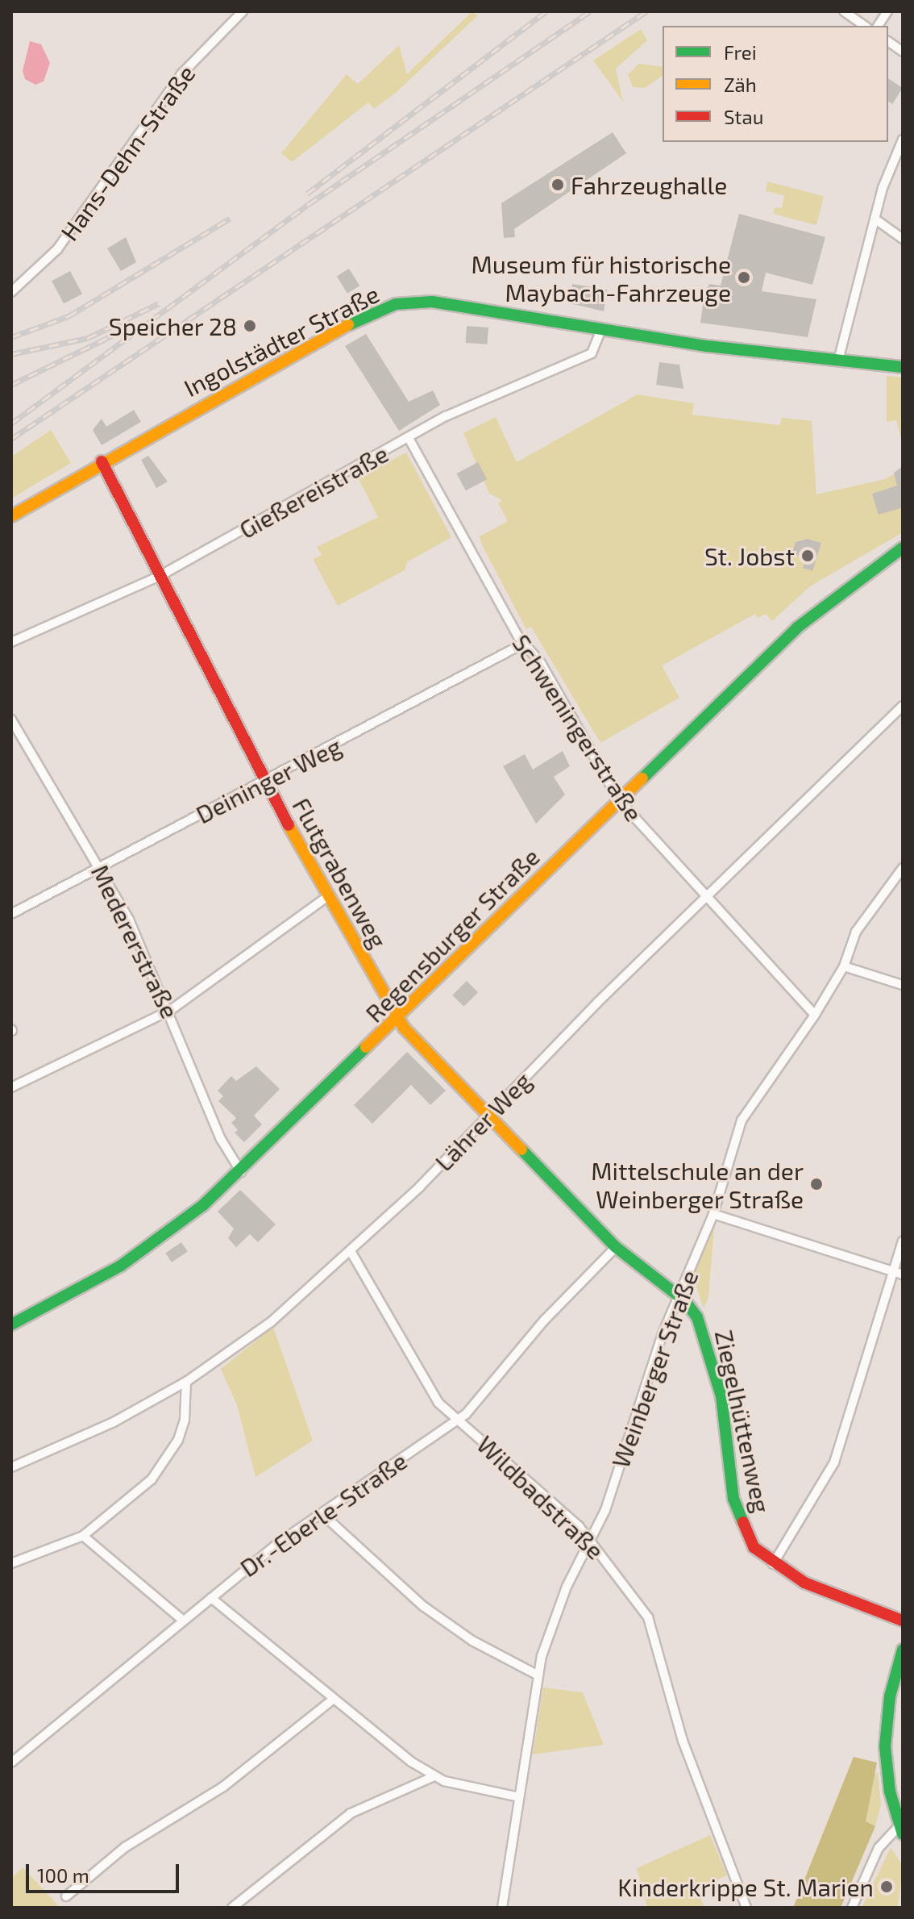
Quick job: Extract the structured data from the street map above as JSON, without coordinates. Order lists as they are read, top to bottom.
{
  "streets": {
    "street": [
      "Hans-Dehn-Straße",
      "Ingolstädter Straße",
      "Gießereistraße",
      "Schweningerstraße",
      "Deininger Weg",
      "Flutgrabenweg",
      "Regensburger Straße",
      "Medererstraße",
      "Lährer Weg",
      "Weinberger Straße",
      "Ziegelhüttenweg",
      "Wildbadstraße",
      "Dr.-Eberle-Straße"
    ]
  },
  "crossings": [
    ["Ingolstädter Straße", "Gießereistraße"],
    ["Ingolstädter Straße", "Flutgrabenweg"],
    ["Gießereistraße", "Schweningerstraße"],
    ["Gießereistraße", "Flutgrabenweg"],
    ["Schweningerstraße", "Deininger Weg"],
    ["Schweningerstraße", "Regensburger Straße"],
    ["Schweningerstraße", "Lährer Weg"],
    ["Schweningerstraße", "Weinberger Straße"],
    ["Deininger Weg", "Flutgrabenweg"],
    ["Deininger Weg", "Medererstraße"],
    ["Flutgrabenweg", "Regensburger Straße"],
    ["Flutgrabenweg", "Lährer Weg"],
    ["Flutgrabenweg", "Weinberger Straße"],
    ["Flutgrabenweg", "Ziegelhüttenweg"],
    ["Flutgrabenweg", "Dr.-Eberle-Straße"],
    ["Regensburger Straße", "Medererstraße"],
    ["Lährer Weg", "Wildbadstraße"],
    ["Weinberger Straße", "Ziegelhüttenweg"],
    ["Weinberger Straße", "Wildbadstraße"],
    ["Wildbadstraße", "Dr.-Eberle-Straße"]
  ],
  "places": [
    "Fahrzeughalle",
    "Museum für historische Maybach-Fahrzeuge",
    "Speicher 28",
    "St. Jobst",
    "Mittelschule an der Weinberger Straße",
    "Kinderkrippe St. Marien"
  ],
  "legend": ["Frei", "Zäh", "Stau"],
  "scale_bar": "100 m"
}
